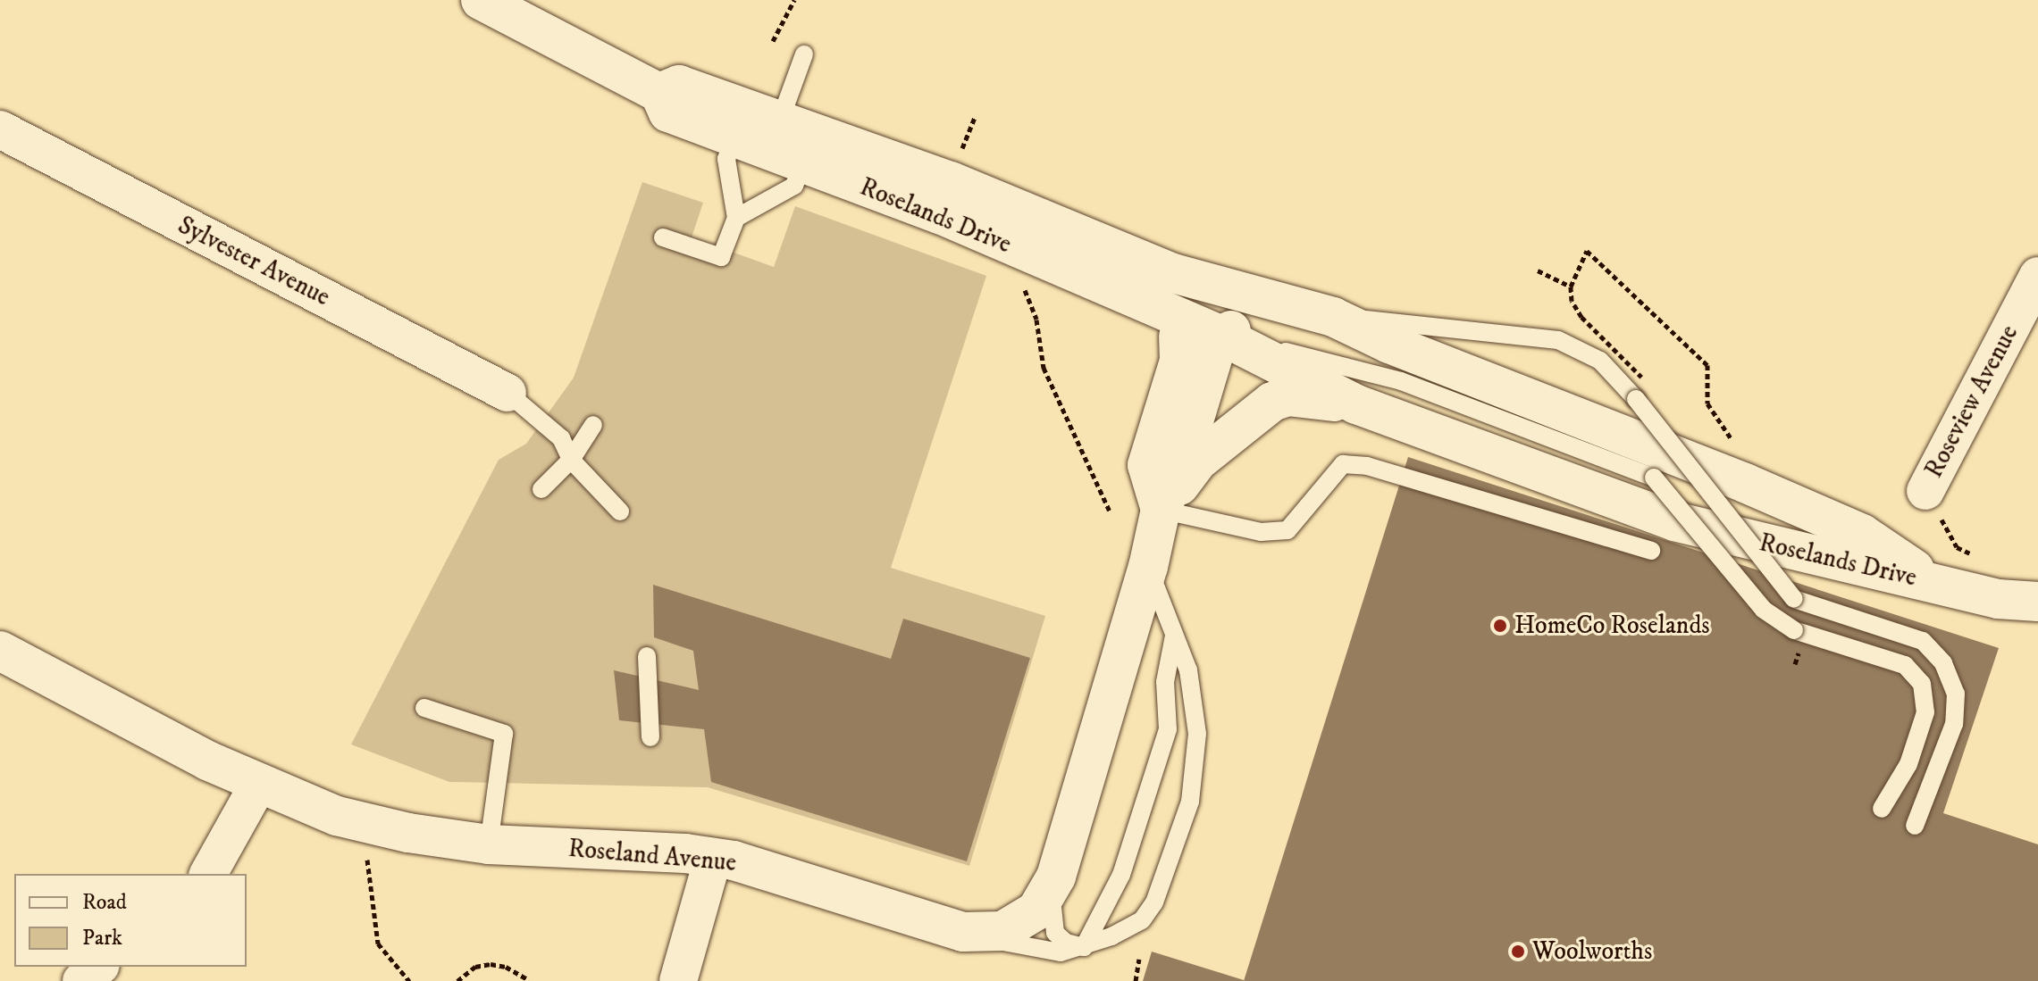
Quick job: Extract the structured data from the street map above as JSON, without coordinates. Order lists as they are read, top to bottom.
{
  "streets": {
    "street": [
      "Roselands Drive",
      "Sylvester Avenue",
      "Roseview Avenue",
      "Roseland Avenue"
    ]
  },
  "crossings": [
    ["Roselands Drive", "Roseland Avenue"]
  ],
  "places": ["HomeCo Roselands", "Woolworths"],
  "legend": ["Road", "Park"]
}
